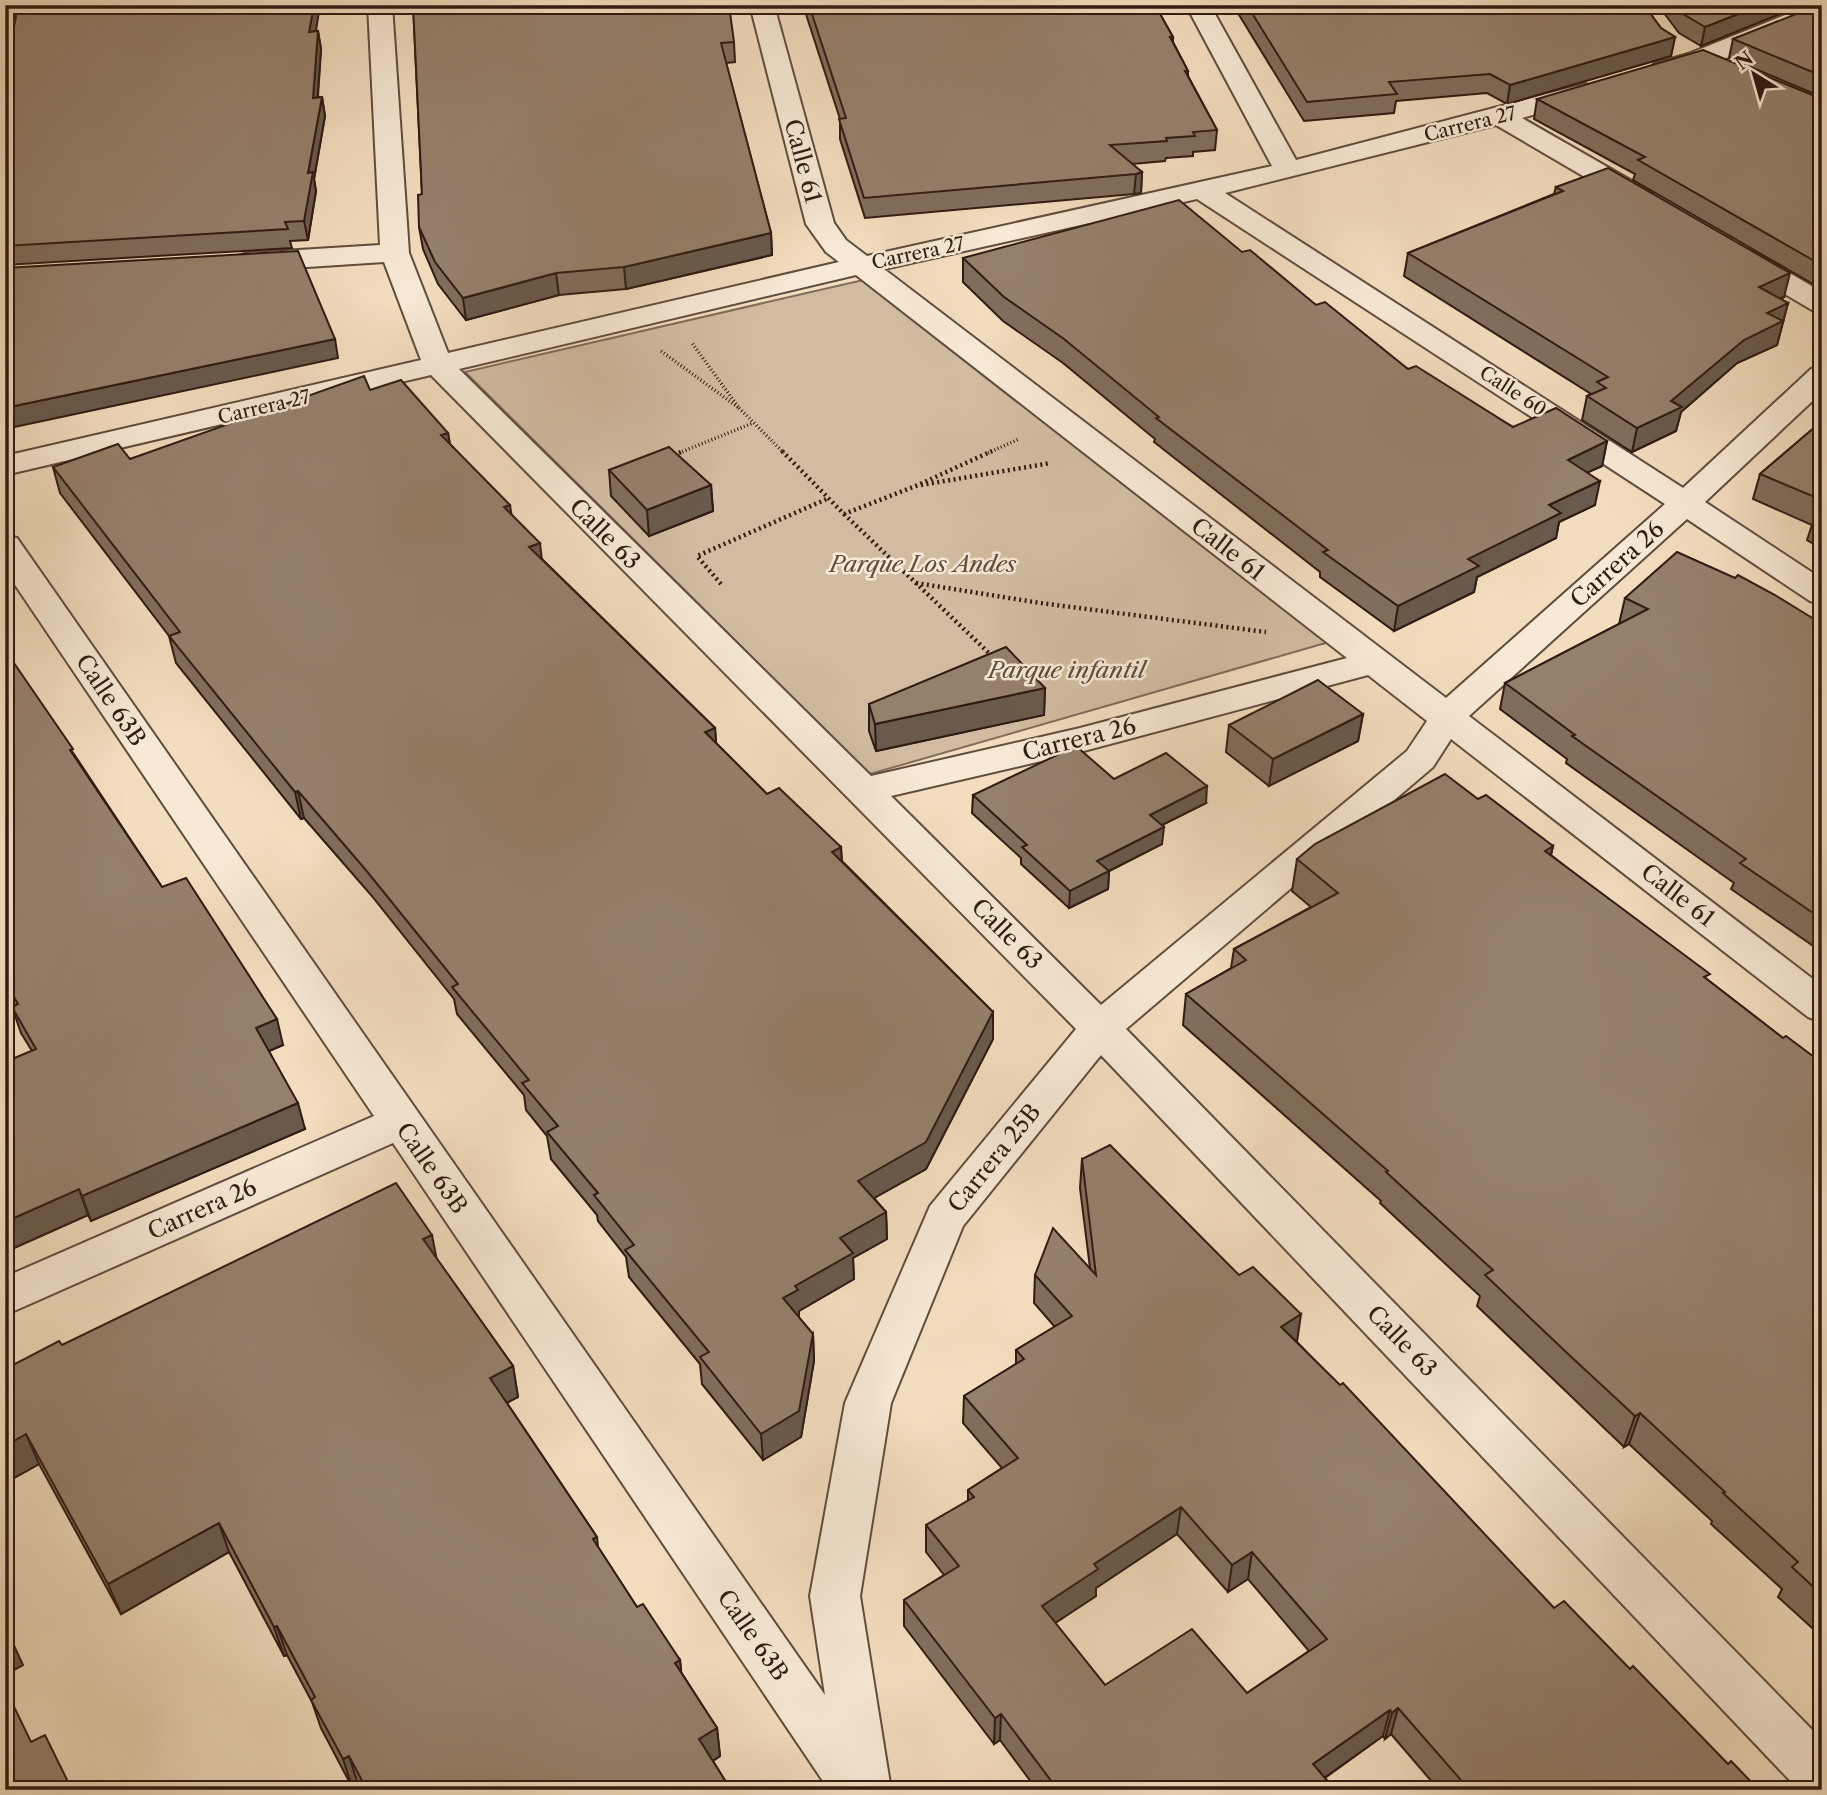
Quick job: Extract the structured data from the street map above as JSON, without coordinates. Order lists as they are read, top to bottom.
{
  "streets": {
    "street": [
      "Carrera 27",
      "Calle 61",
      "Calle 60",
      "Calle 63",
      "Carrera 26",
      "Calle 63B",
      "Carrera 25B"
    ]
  },
  "crossings": [
    ["Carrera 27", "Calle 61"],
    ["Carrera 27", "Calle 60"],
    ["Carrera 27", "Calle 63"],
    ["Calle 61", "Carrera 26"],
    ["Calle 60", "Carrera 26"],
    ["Calle 63", "Carrera 26"],
    ["Calle 63", "Carrera 25B"],
    ["Carrera 26", "Calle 63B"],
    ["Carrera 26", "Carrera 25B"],
    ["Calle 63B", "Carrera 25B"]
  ],
  "parks": ["Parque Los Andes", "Parque infantil"],
  "north": "top left"
}
